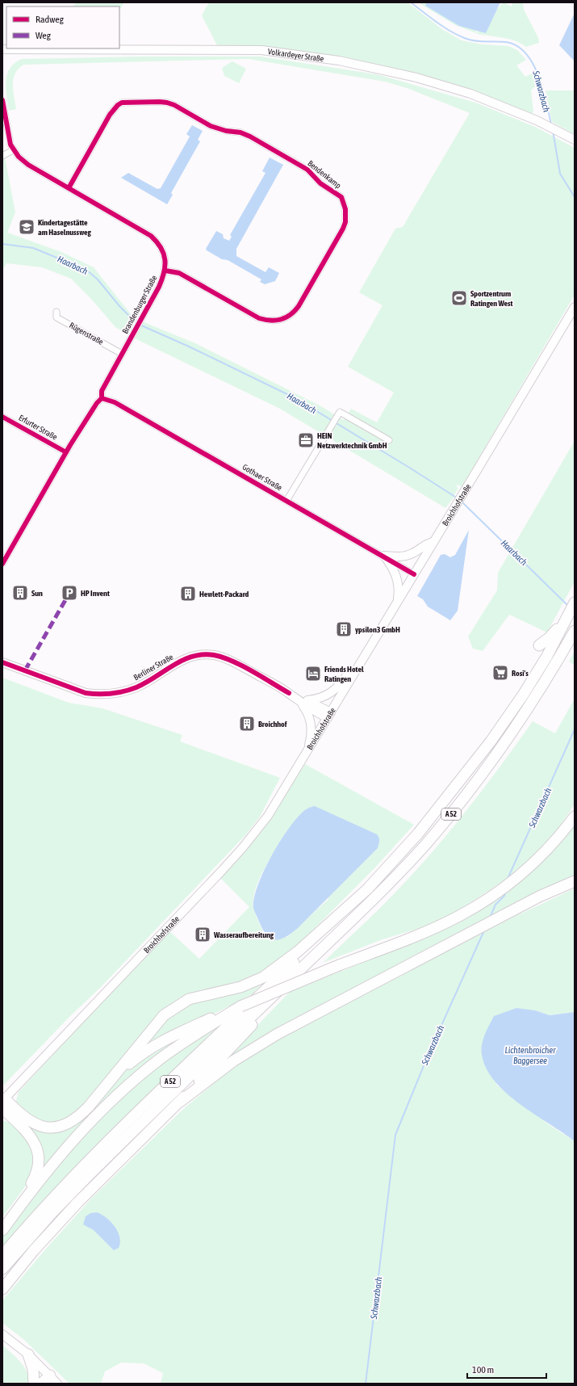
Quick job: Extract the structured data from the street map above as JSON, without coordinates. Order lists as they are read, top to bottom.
{
  "streets": {
    "highway": ["A 52"],
    "main road": ["Volkardeyer Straße", "Broichhofstraße", "Berliner Straße"],
    "street": [
      "Bendenkamp",
      "Brandenburger Straße",
      "Rügenstraße",
      "Erfurter Straße",
      "Gothaer Straße"
    ]
  },
  "crossings": [
    ["Bendenkamp", "Brandenburger Straße"],
    ["Brandenburger Straße", "Rügenstraße"],
    ["Brandenburger Straße", "Erfurter Straße"],
    ["Brandenburger Straße", "Gothaer Straße"],
    ["Gothaer Straße", "Broichhofstraße"],
    ["Broichhofstraße", "Berliner Straße"]
  ],
  "water": ["Schwarzbach", "Haarbach", "Lichtenbroicher Baggersee"],
  "places": {
    "school or university": ["Kindertagestätte am Haselnussweg"],
    "sports": ["Sportzentrum Ratingen West"],
    "office": ["HEIN Netzwerktechnik GmbH"],
    "building": [
      "Sun",
      "Hewlett-Packard",
      "ypsilon3 GmbH",
      "Broichhof",
      "Wasseraufbereitung"
    ],
    "parking": ["HP Invent"],
    "supermarket": ["Rosi's"],
    "hotel": ["Friends Hotel Ratingen"]
  },
  "legend": ["Radweg", "Weg"],
  "scale_bar": "100 m"
}
